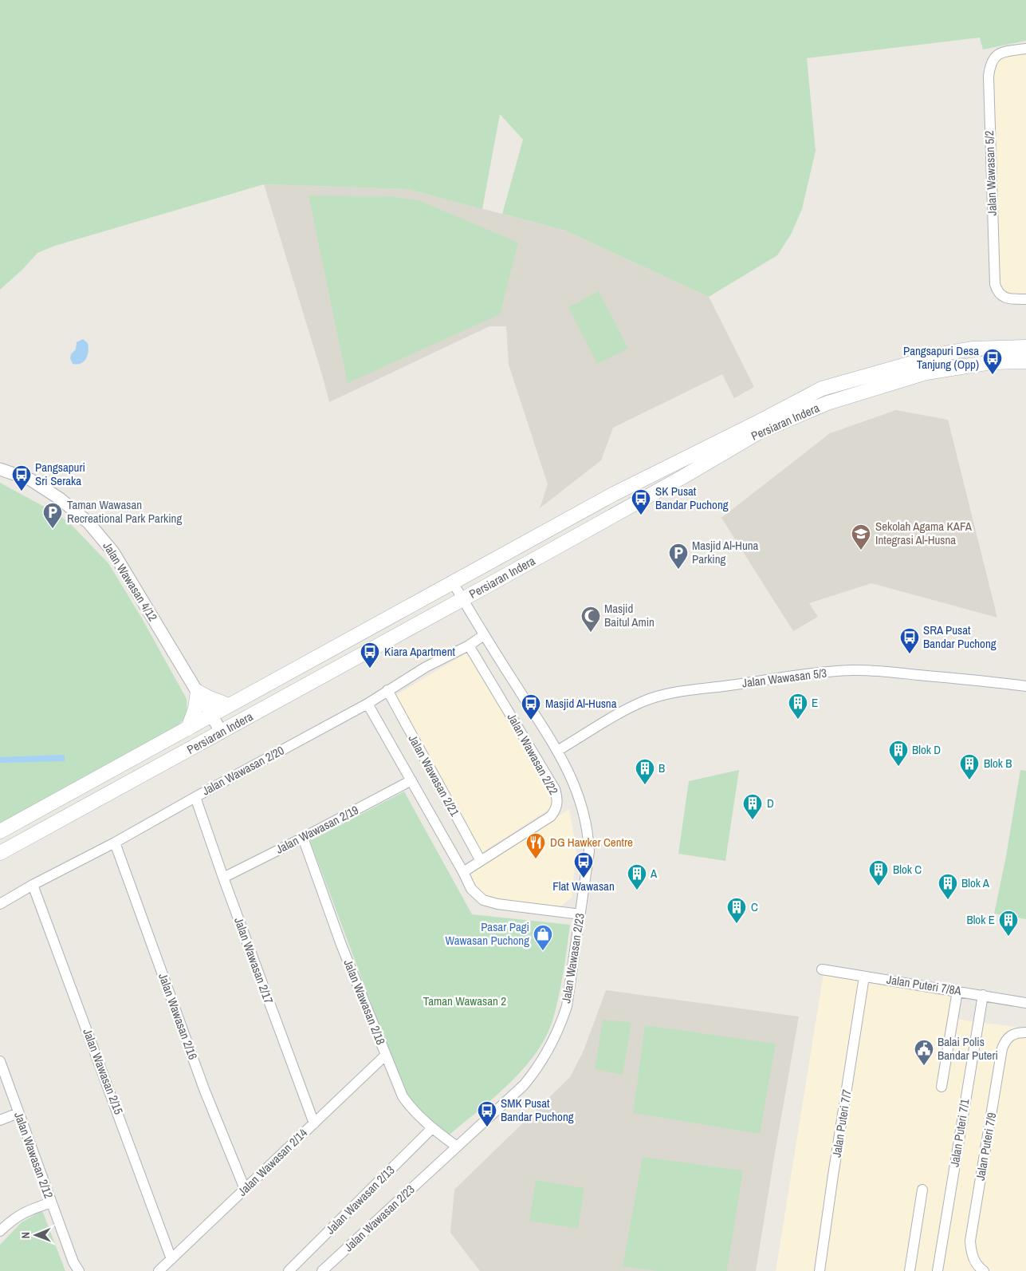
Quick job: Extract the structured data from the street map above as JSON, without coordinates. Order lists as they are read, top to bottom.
{
  "streets": {
    "main road": ["Persiaran Indera"],
    "street": [
      "Jalan Wawasan 5/2",
      "Jalan Wawasan 4/12",
      "Jalan Wawasan 5/3",
      "Jalan Wawasan 2/22",
      "Jalan Wawasan 2/20",
      "Jalan Wawasan 2/21",
      "Jalan Wawasan 2/19",
      "Jalan Wawasan 2/23",
      "Jalan Wawasan 2/17",
      "Jalan Puteri 7/8A",
      "Jalan Wawasan 2/18",
      "Jalan Wawasan 2/16",
      "Jalan Wawasan 2/15",
      "Jalan Puteri 7/7",
      "Jalan Puteri 7/1",
      "Jalan Puteri 7/9",
      "Jalan Wawasan 2/12",
      "Jalan Wawasan 2/14",
      "Jalan Wawasan 2/13"
    ]
  },
  "crossings": [
    ["Persiaran Indera", "Jalan Wawasan 4/12"],
    ["Persiaran Indera", "Jalan Wawasan 2/23"],
    ["Jalan Wawasan 5/3", "Jalan Wawasan 2/23"],
    ["Jalan Wawasan 2/22", "Jalan Wawasan 2/20"],
    ["Jalan Wawasan 2/22", "Jalan Wawasan 2/21"],
    ["Jalan Wawasan 2/20", "Jalan Wawasan 2/21"],
    ["Jalan Wawasan 2/20", "Jalan Wawasan 2/23"],
    ["Jalan Wawasan 2/20", "Jalan Wawasan 2/17"],
    ["Jalan Wawasan 2/20", "Jalan Wawasan 2/16"],
    ["Jalan Wawasan 2/20", "Jalan Wawasan 2/15"],
    ["Jalan Wawasan 2/19", "Jalan Wawasan 2/17"],
    ["Jalan Wawasan 2/19", "Jalan Wawasan 2/18"],
    ["Jalan Wawasan 2/23", "Jalan Wawasan 2/18"],
    ["Jalan Wawasan 2/17", "Jalan Wawasan 2/14"],
    ["Jalan Puteri 7/8A", "Jalan Puteri 7/7"],
    ["Jalan Puteri 7/8A", "Jalan Puteri 7/1"],
    ["Jalan Wawasan 2/18", "Jalan Wawasan 2/14"],
    ["Jalan Wawasan 2/18", "Jalan Wawasan 2/13"],
    ["Jalan Wawasan 2/16", "Jalan Wawasan 2/14"],
    ["Jalan Wawasan 2/15", "Jalan Wawasan 2/14"]
  ],
  "parks": ["Taman Wawasan 2"],
  "places": {
    "bus stop": [
      "Pangsapuri Desa Tanjung (Opp)",
      "Pangsapuri Sri Seraka",
      "SK Pusat Bandar Puchong",
      "SRA Pusat Bandar Puchong",
      "Kiara Apartment",
      "Masjid Al-Husna",
      "Flat Wawasan",
      "SMK Pusat Bandar Puchong"
    ],
    "parking": ["Taman Wawasan Recreational Park Parking", "Masjid Al-Huna Parking"],
    "school or university": ["Sekolah Agama KAFA Integrasi Al-Husna"],
    "mosque": ["Masjid Baitul Amin"],
    "building": [
      "E",
      "Blok D",
      "Blok B",
      "B",
      "D",
      "Blok C",
      "A",
      "Blok A",
      "C",
      "Blok E"
    ],
    "restaurant": ["DG Hawker Centre"],
    "shop": ["Pasar Pagi Wawasan Puchong"],
    "public building": ["Balai Polis Bandar Puteri"]
  },
  "north": "left"
}
